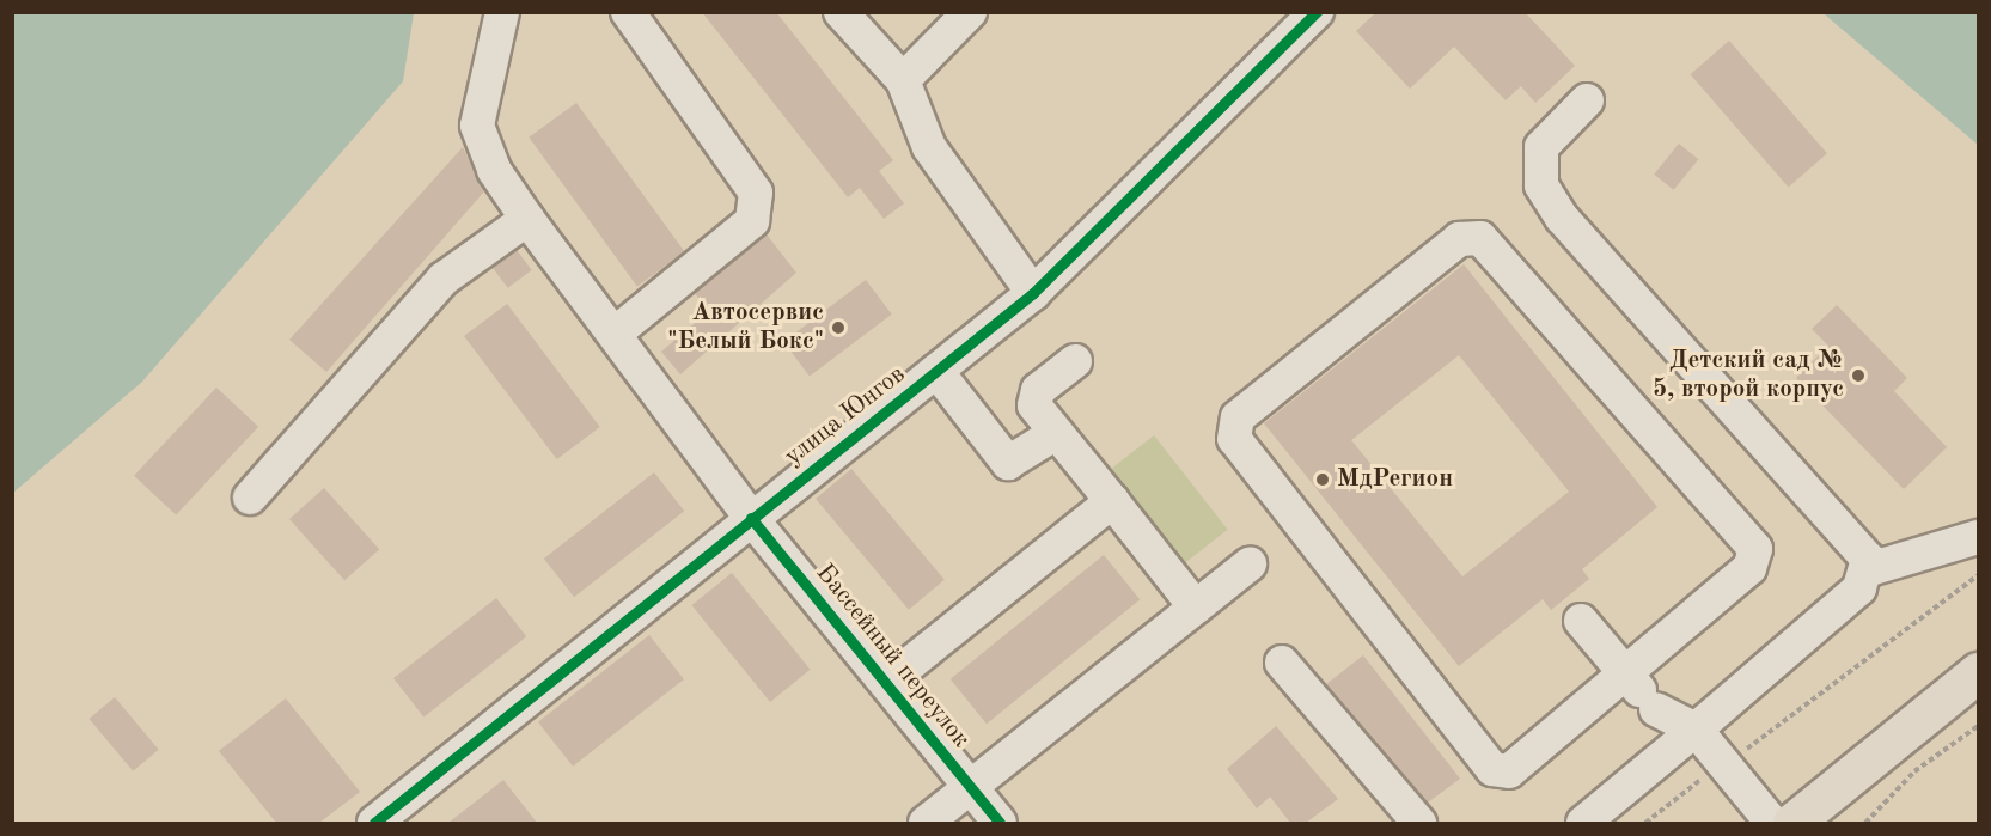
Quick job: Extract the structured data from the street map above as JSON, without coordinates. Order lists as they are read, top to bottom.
{
  "streets": {
    "street": ["улица Юнгов", "Бассейный переулок"]
  },
  "crossings": [
    ["улица Юнгов", "Бассейный переулок"]
  ],
  "places": ["Автосервис \"Белый Бокс\"", "Детский сад № 5, второй корпус", "МдРегион"]
}
